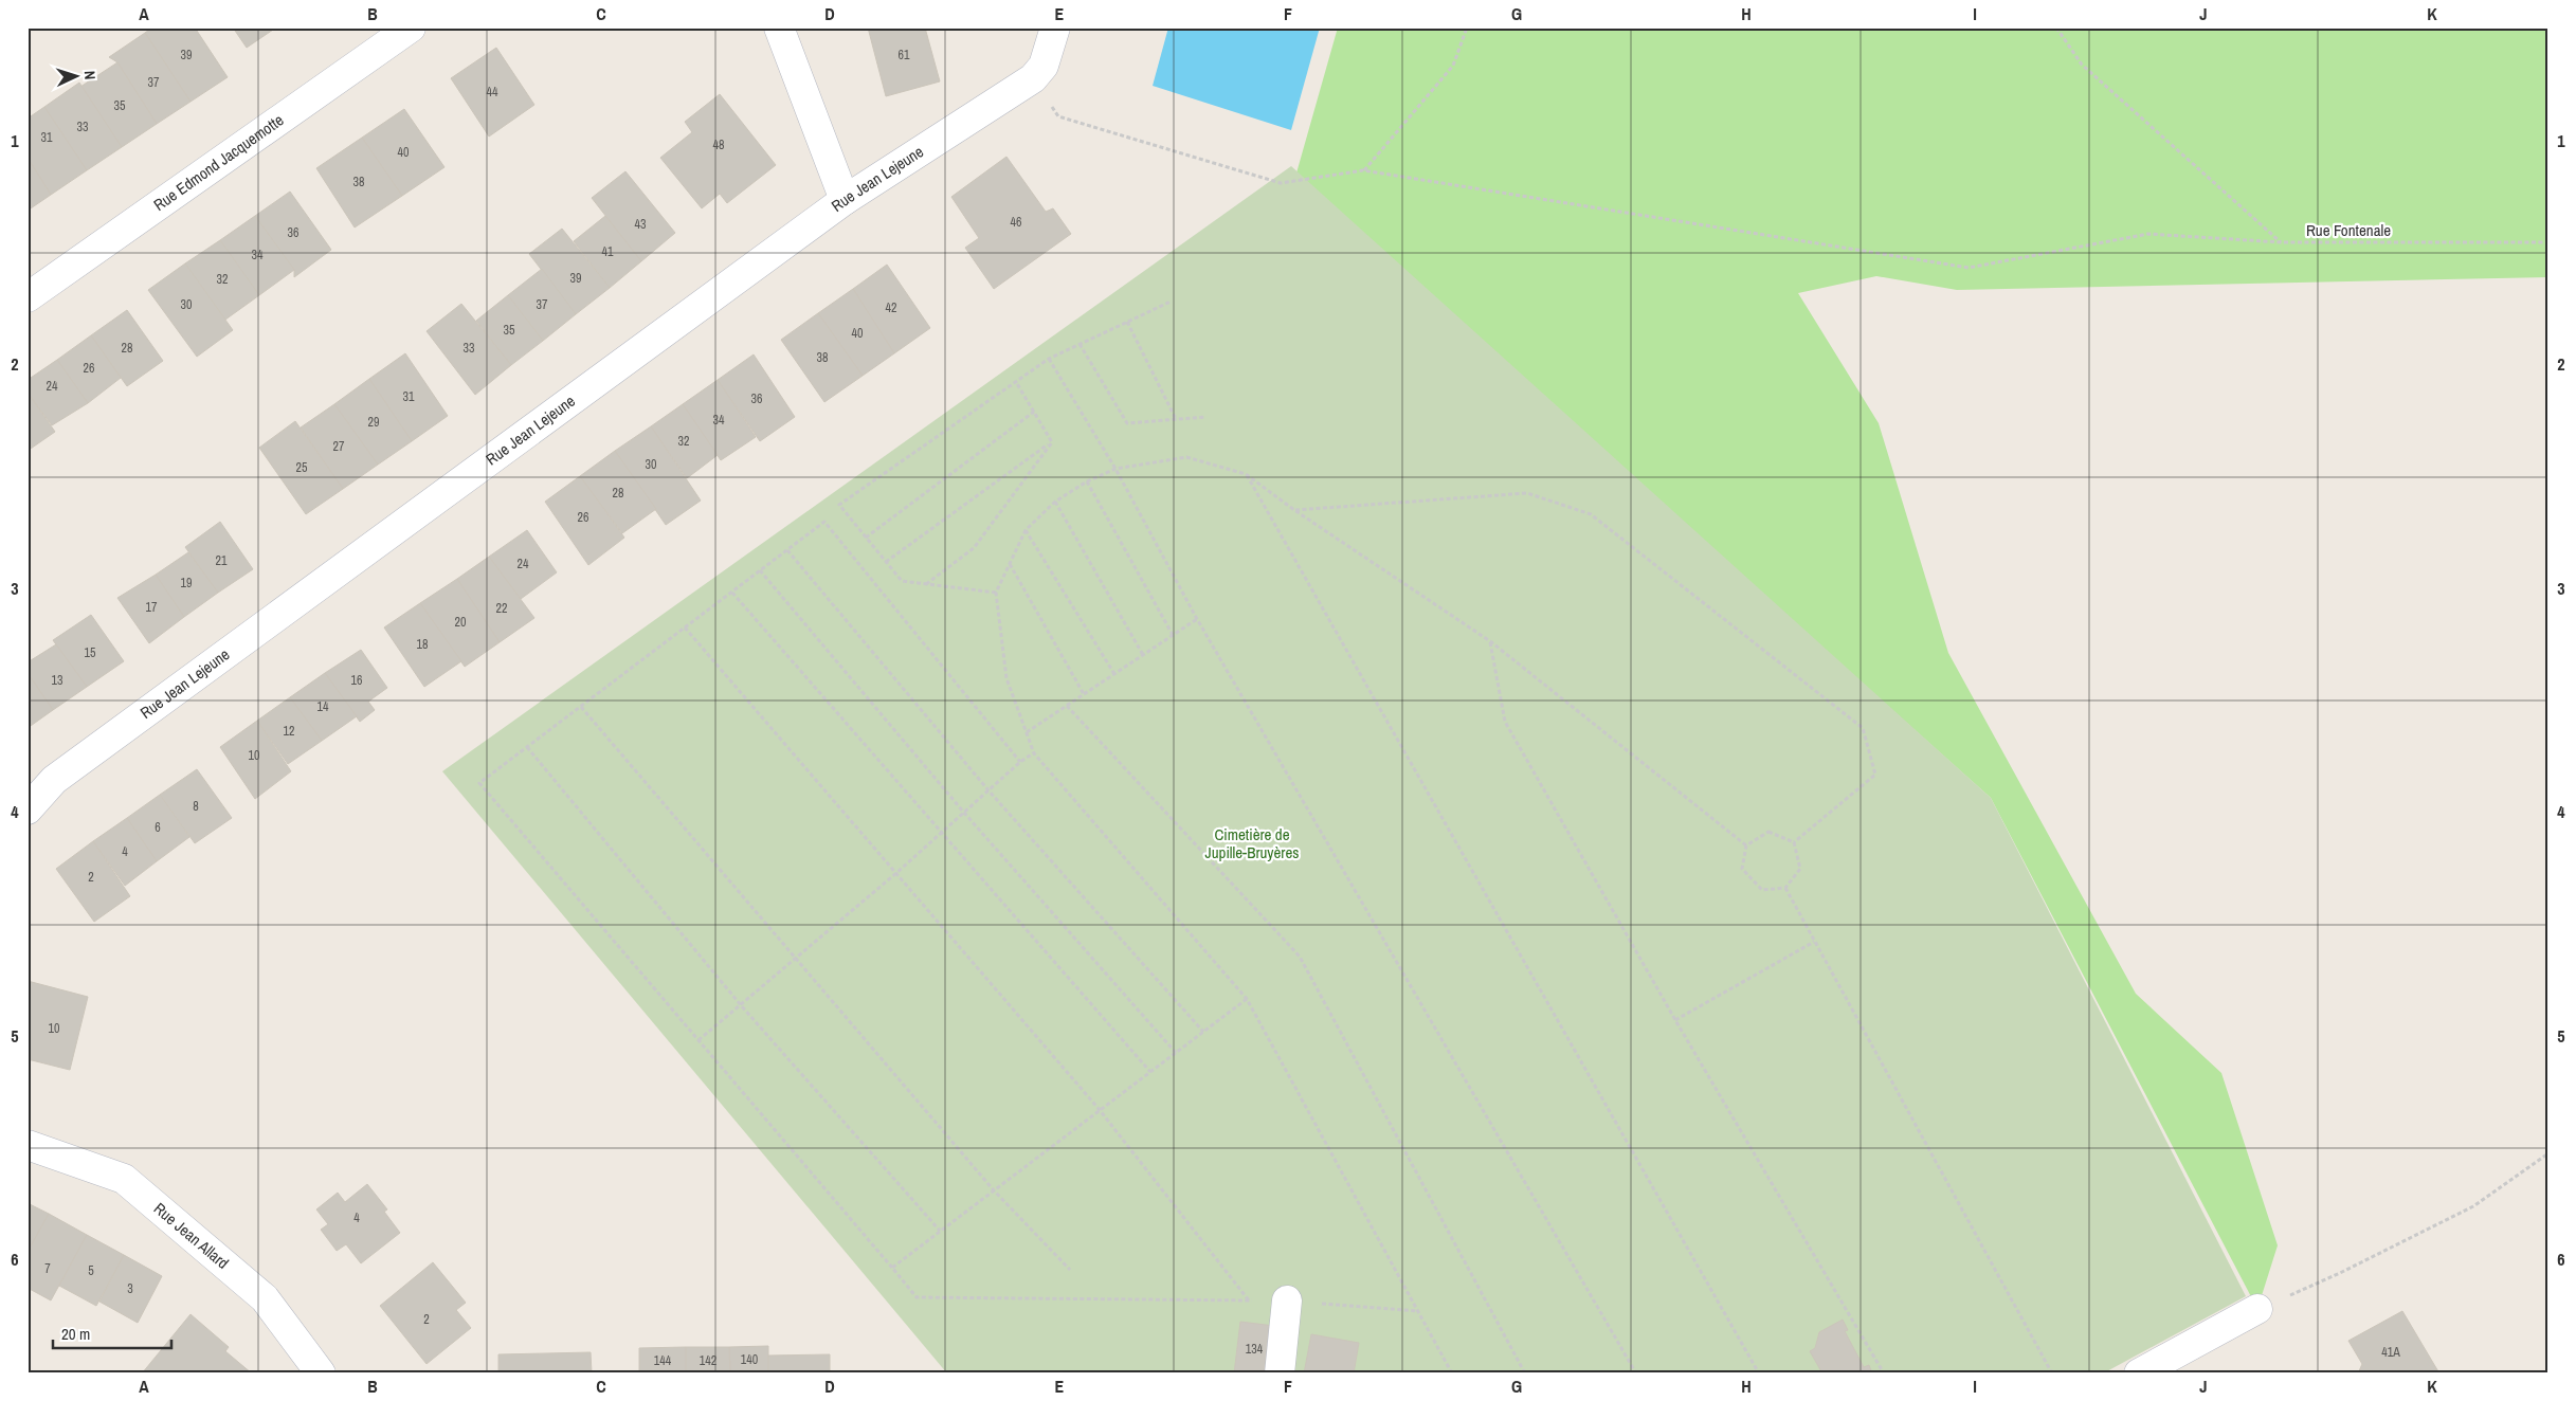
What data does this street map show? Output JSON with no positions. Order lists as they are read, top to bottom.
{
  "streets": {
    "street": ["Rue Edmond Jacquemotte", "Rue Jean Lejeune", "Rue Jean Allard"],
    "path": ["Rue Fontenale"]
  },
  "crossings": [
    ["Rue Jean Lejeune", "Rue Fontenale"]
  ],
  "parks": ["Cimetière de Jupille-Bruyères"],
  "house_numbers": [
    "39",
    "61",
    "37",
    "44",
    "35",
    "33",
    "31",
    "48",
    "40",
    "38",
    "46",
    "43",
    "36",
    "41",
    "34",
    "39",
    "32",
    "30",
    "37",
    "42",
    "35",
    "40",
    "28",
    "33",
    "38",
    "26",
    "24",
    "31",
    "36",
    "34",
    "29",
    "32",
    "27",
    "30",
    "25",
    "28",
    "26",
    "21",
    "24",
    "19",
    "17",
    "22",
    "20",
    "18",
    "15",
    "13",
    "16",
    "14",
    "12",
    "10",
    "8",
    "6",
    "4",
    "2",
    "10",
    "4",
    "7",
    "5",
    "3",
    "2",
    "134",
    "41A",
    "140",
    "144",
    "142"
  ],
  "scale_bar": "20 m",
  "north": "right",
  "grid": {
    "columns": [
      "A",
      "B",
      "C",
      "D",
      "E",
      "F",
      "G",
      "H",
      "I",
      "J",
      "K"
    ],
    "rows": [
      "1",
      "2",
      "3",
      "4",
      "5",
      "6"
    ]
  }
}
